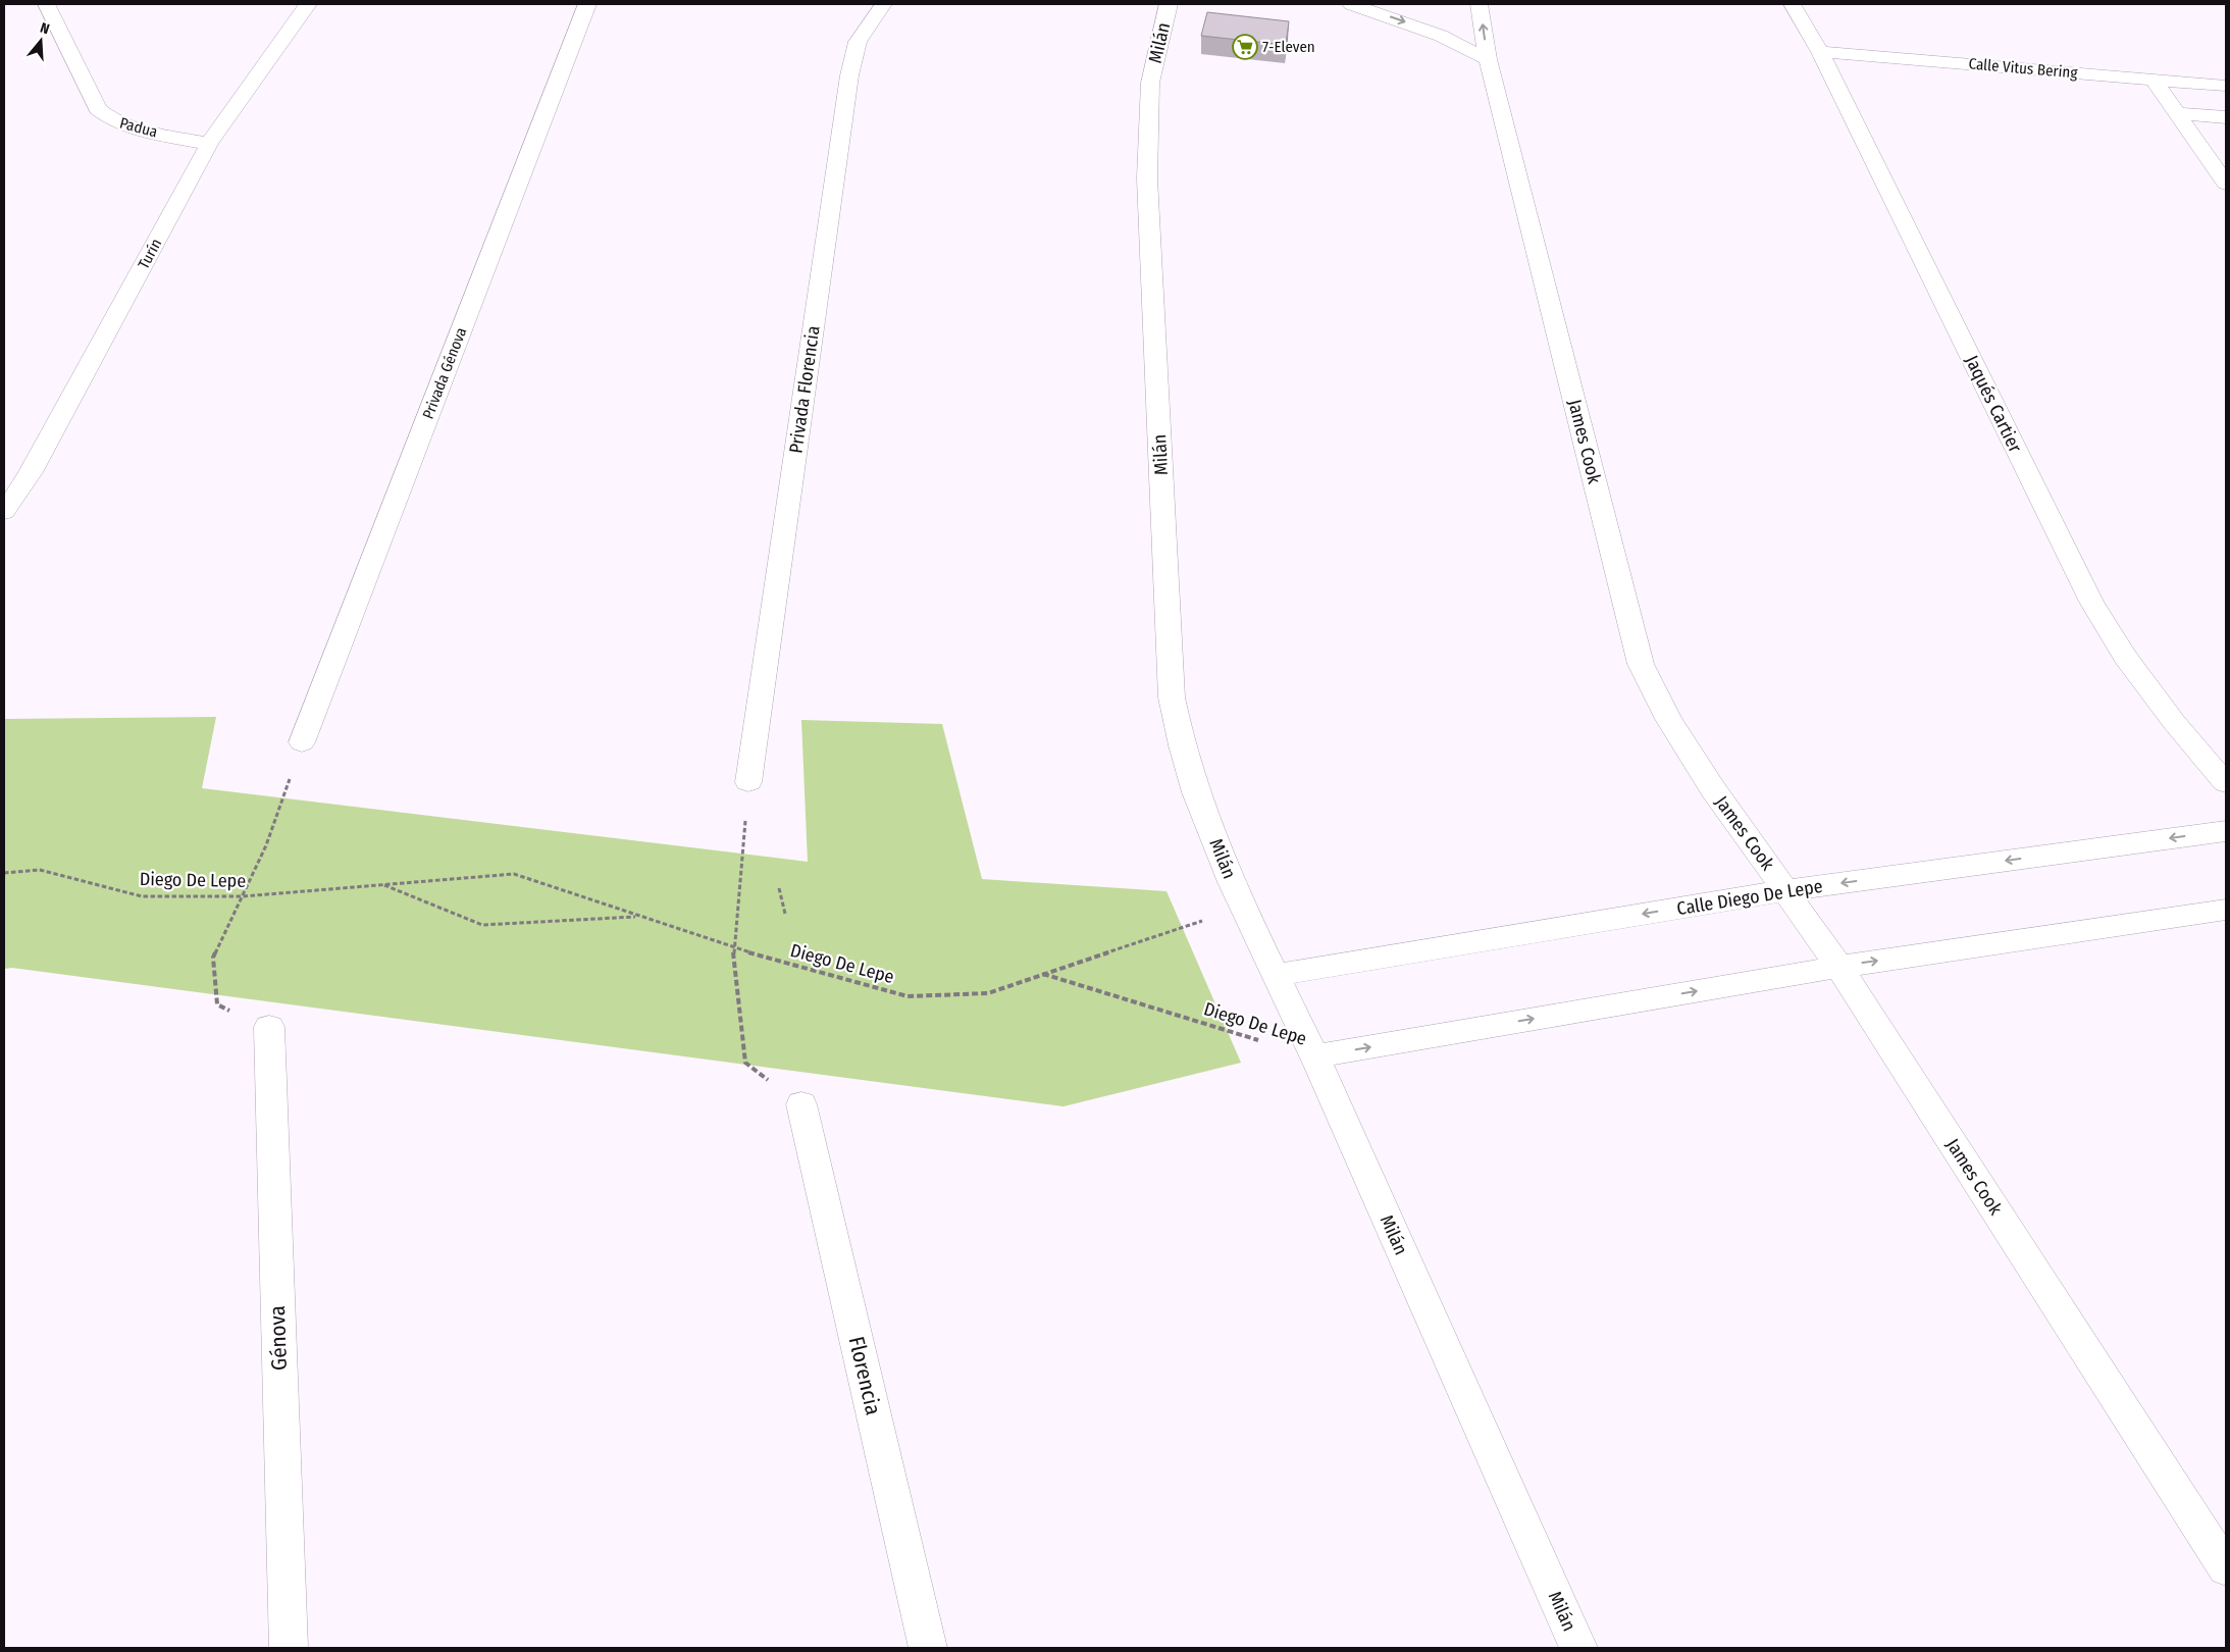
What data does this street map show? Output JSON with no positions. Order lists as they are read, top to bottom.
{
  "streets": {
    "street": [
      "Milán",
      "Calle Vitus Bering",
      "Padua",
      "Turín",
      "Privada Génova",
      "Privada Florencia",
      "Jaqués Cartier",
      "James Cook",
      "Calle Diego De Lepe",
      "Génova",
      "Florencia"
    ],
    "path": ["Diego De Lepe"]
  },
  "crossings": [
    ["Milán", "Diego De Lepe"],
    ["Milán", "Calle Diego De Lepe"],
    ["Calle Vitus Bering", "Jaqués Cartier"],
    ["Padua", "Turín"],
    ["James Cook", "Calle Diego De Lepe"]
  ],
  "places": {
    "supermarket": ["7-Eleven"]
  },
  "north": "top"
}
